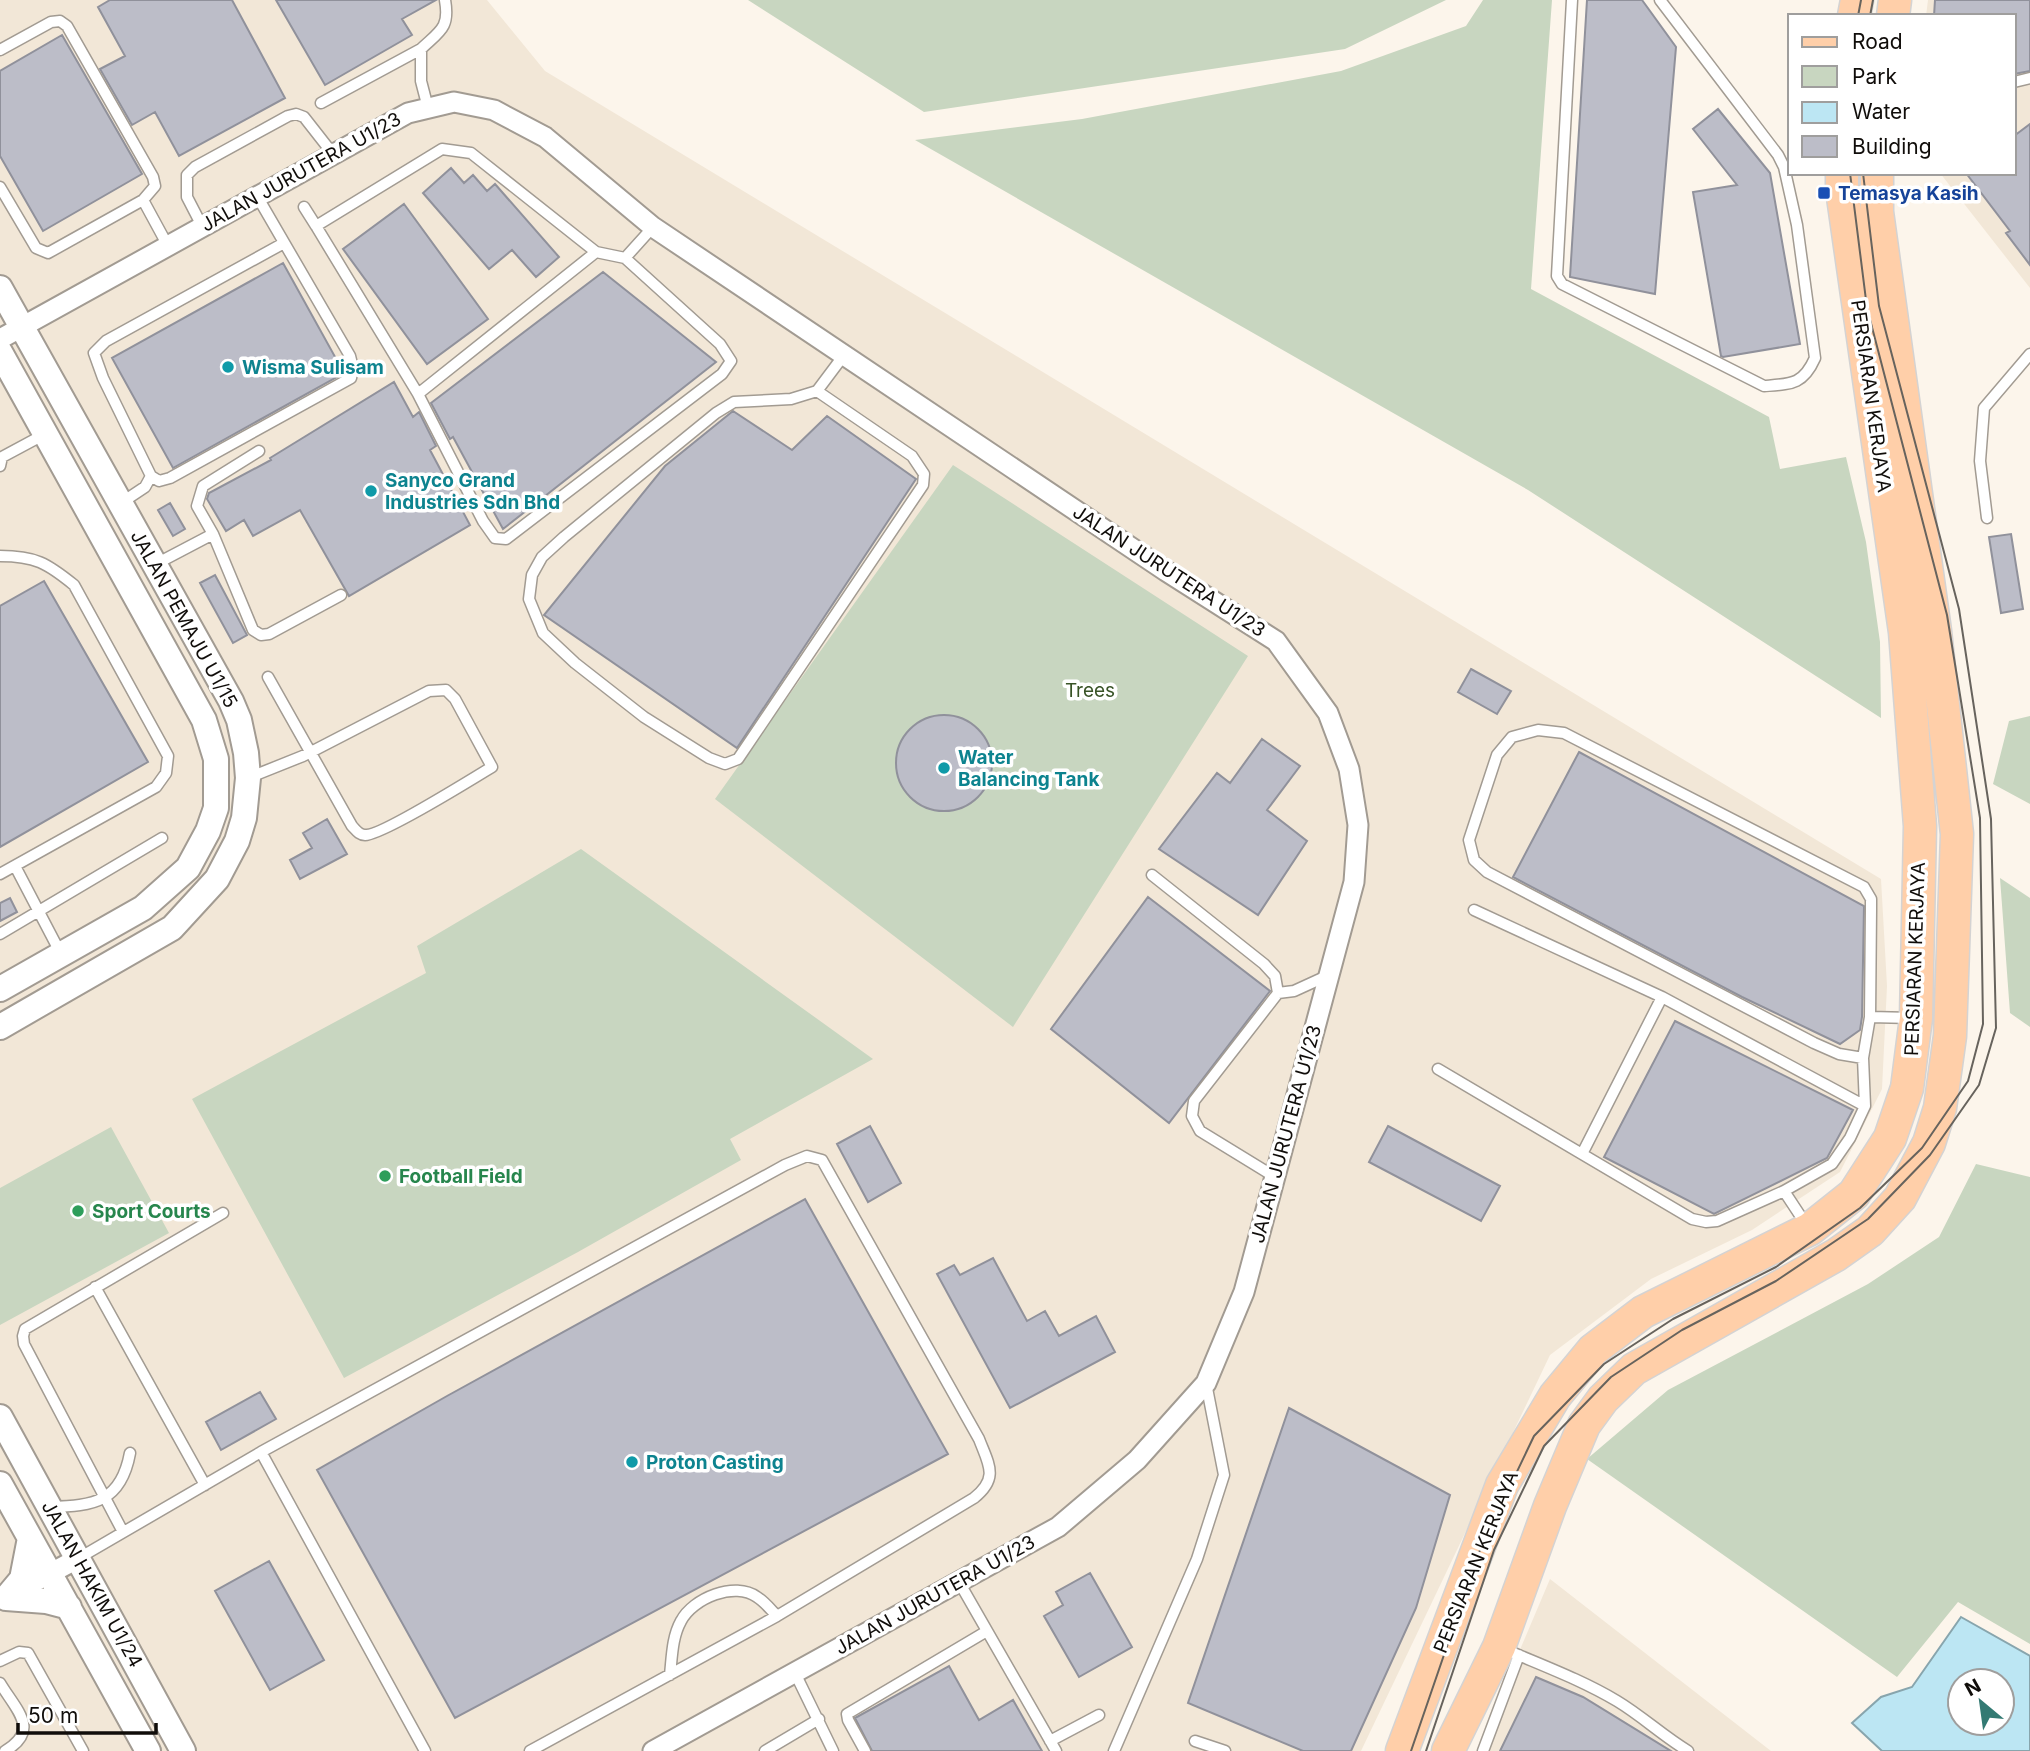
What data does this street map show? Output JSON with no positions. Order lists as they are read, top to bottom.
{
  "streets": {
    "main road": ["PERSIARAN KERJAYA"],
    "street": ["JALAN JURUTERA U1/23", "JALAN PEMAJU U1/15", "JALAN HAKIM U1/24"]
  },
  "crossings": [
    ["JALAN JURUTERA U1/23", "JALAN PEMAJU U1/15"]
  ],
  "parks": ["Trees"],
  "places": {
    "transit": ["Temasya Kasih"],
    "other": [
      "Wisma Sulisam",
      "Sanyco Grand Industries Sdn Bhd",
      "Water Balancing Tank",
      "Football Field",
      "Sport Courts",
      "Proton Casting"
    ]
  },
  "legend": [
    "Road",
    "Park",
    "Water",
    "Building"
  ],
  "scale_bar": "50 m",
  "north": "top left"
}
